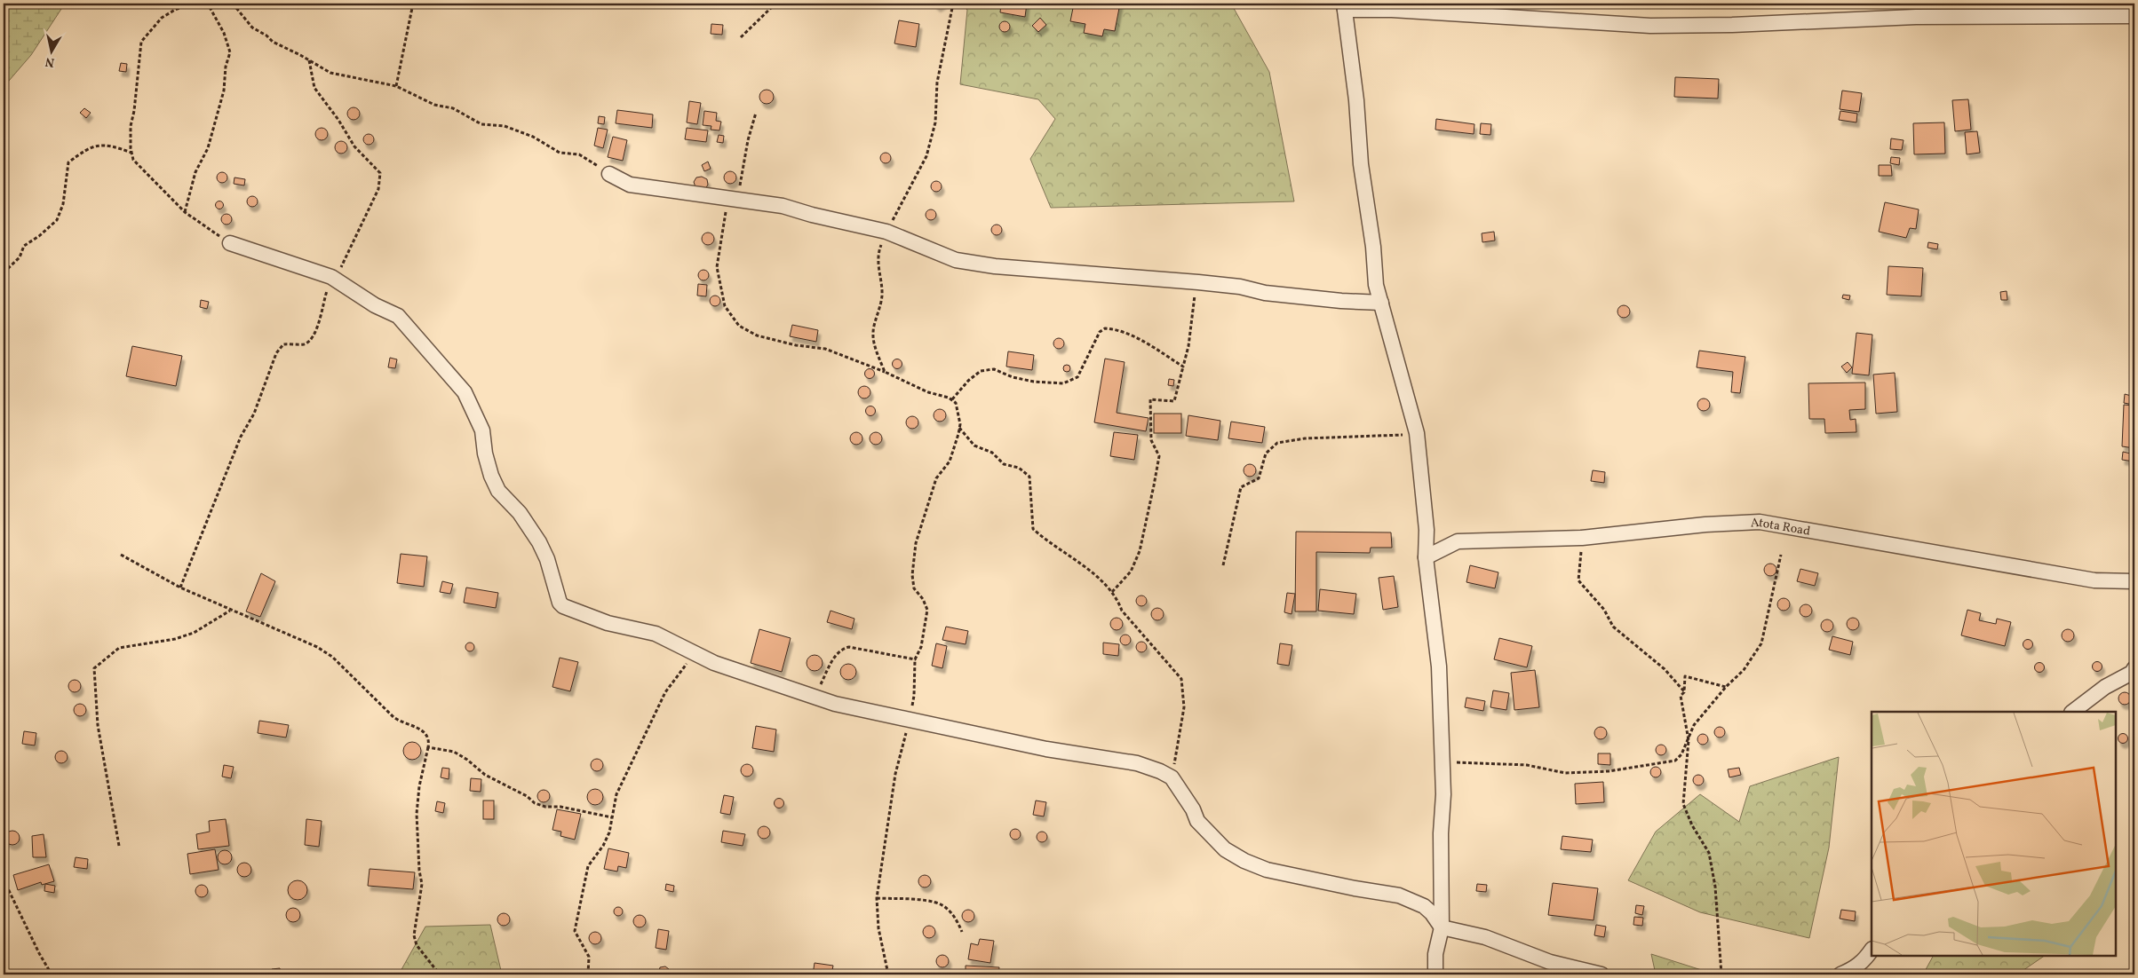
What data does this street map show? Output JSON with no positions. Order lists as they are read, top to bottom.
{
  "streets": {
    "street": ["Atota Road"]
  },
  "north": "bottom"
}
